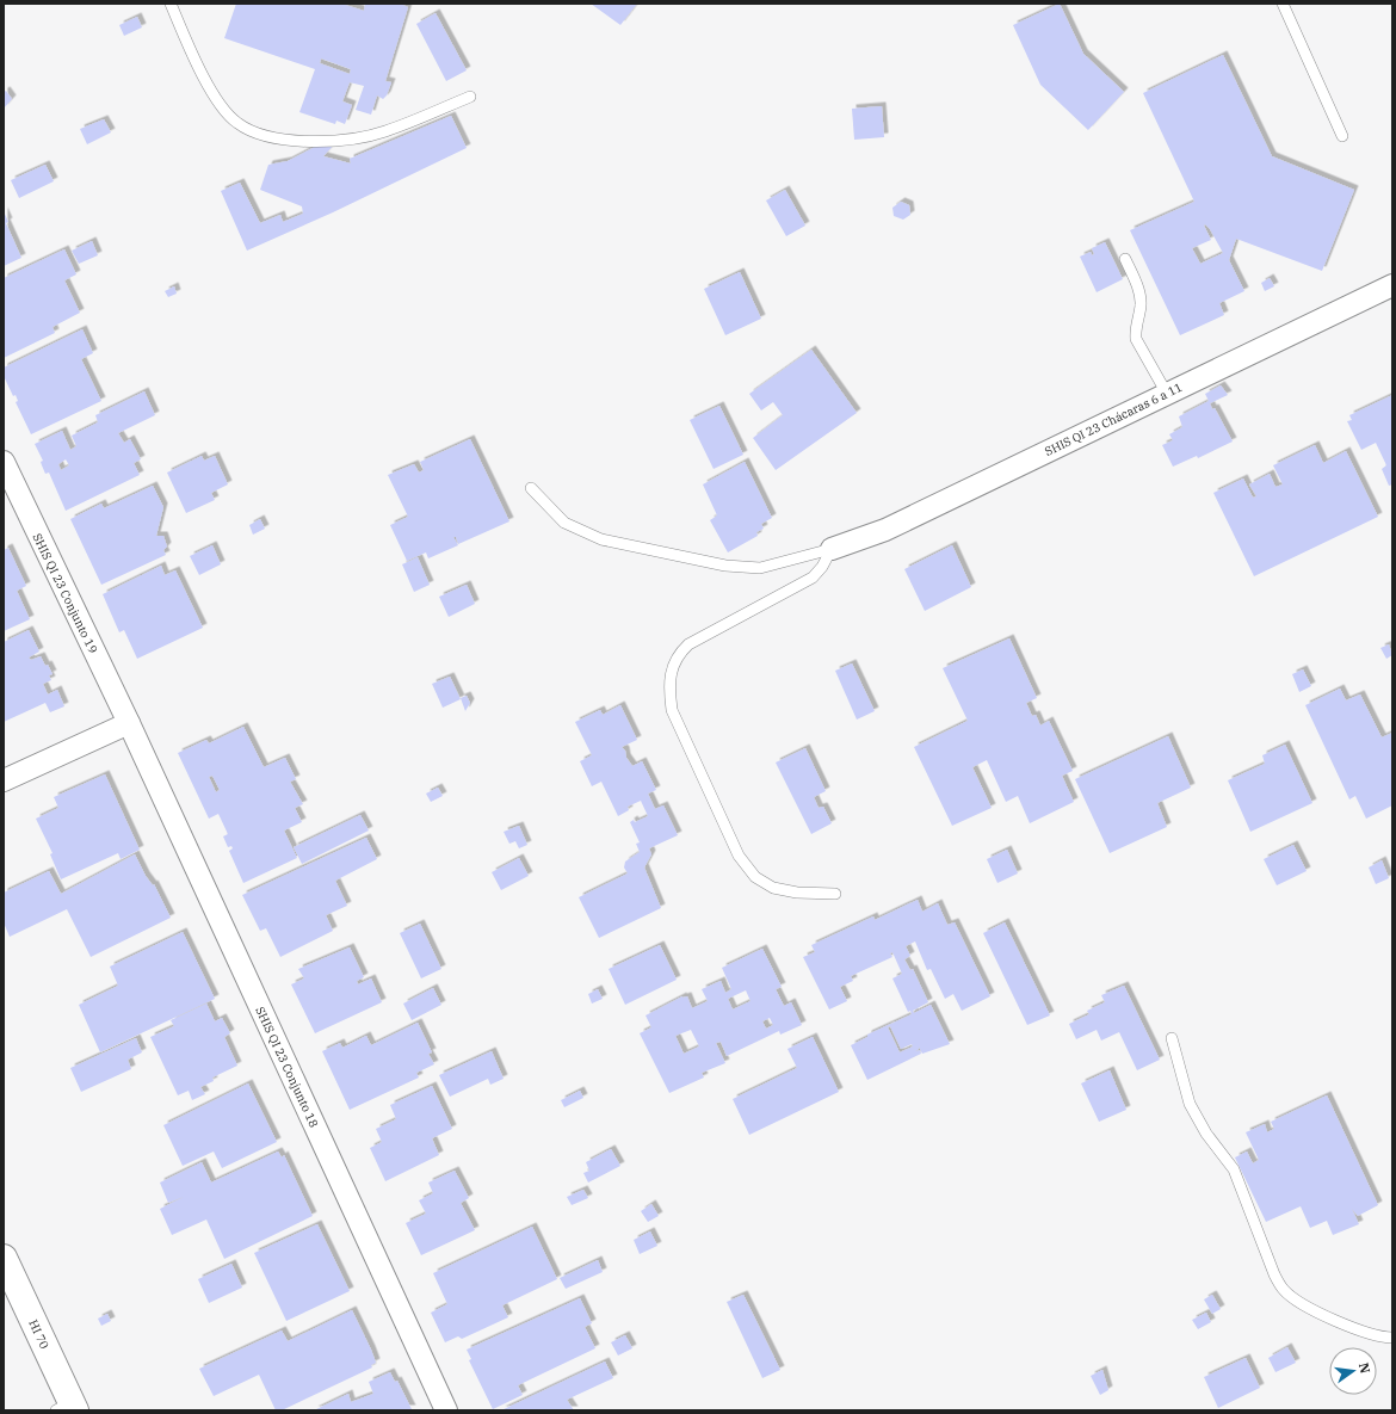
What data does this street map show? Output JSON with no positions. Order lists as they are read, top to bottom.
{
  "streets": {
    "street": [
      "SHIS QI 23 Chácaras 6 a 11",
      "SHIS QI 23 Conjunto 19",
      "SHIS QI 23 Conjunto 18",
      "HI 70"
    ]
  },
  "crossings": [
    ["SHIS QI 23 Conjunto 19", "SHIS QI 23 Conjunto 18"]
  ],
  "north": "right"
}
